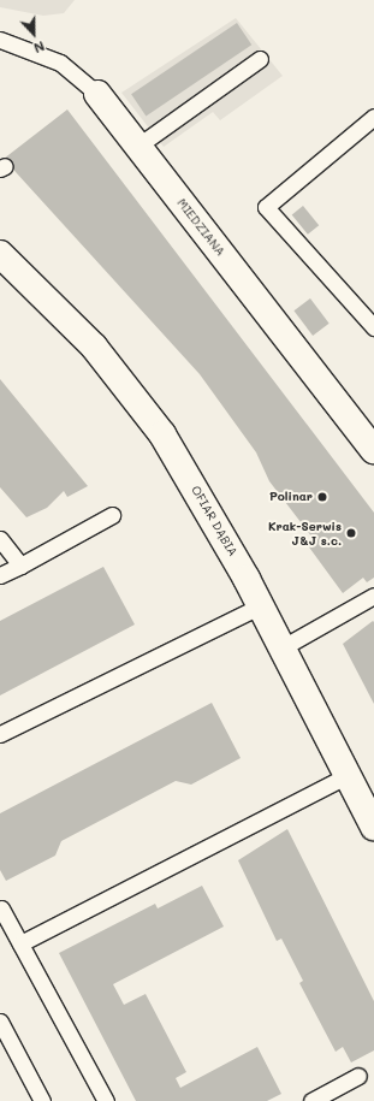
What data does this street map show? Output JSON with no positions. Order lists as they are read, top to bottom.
{
  "streets": {
    "street": ["MIEDZIANA", "OFIAR DĄBIA"]
  },
  "places": ["Polinar", "Krak-Serwis J&J s.c."],
  "north": "bottom"
}
